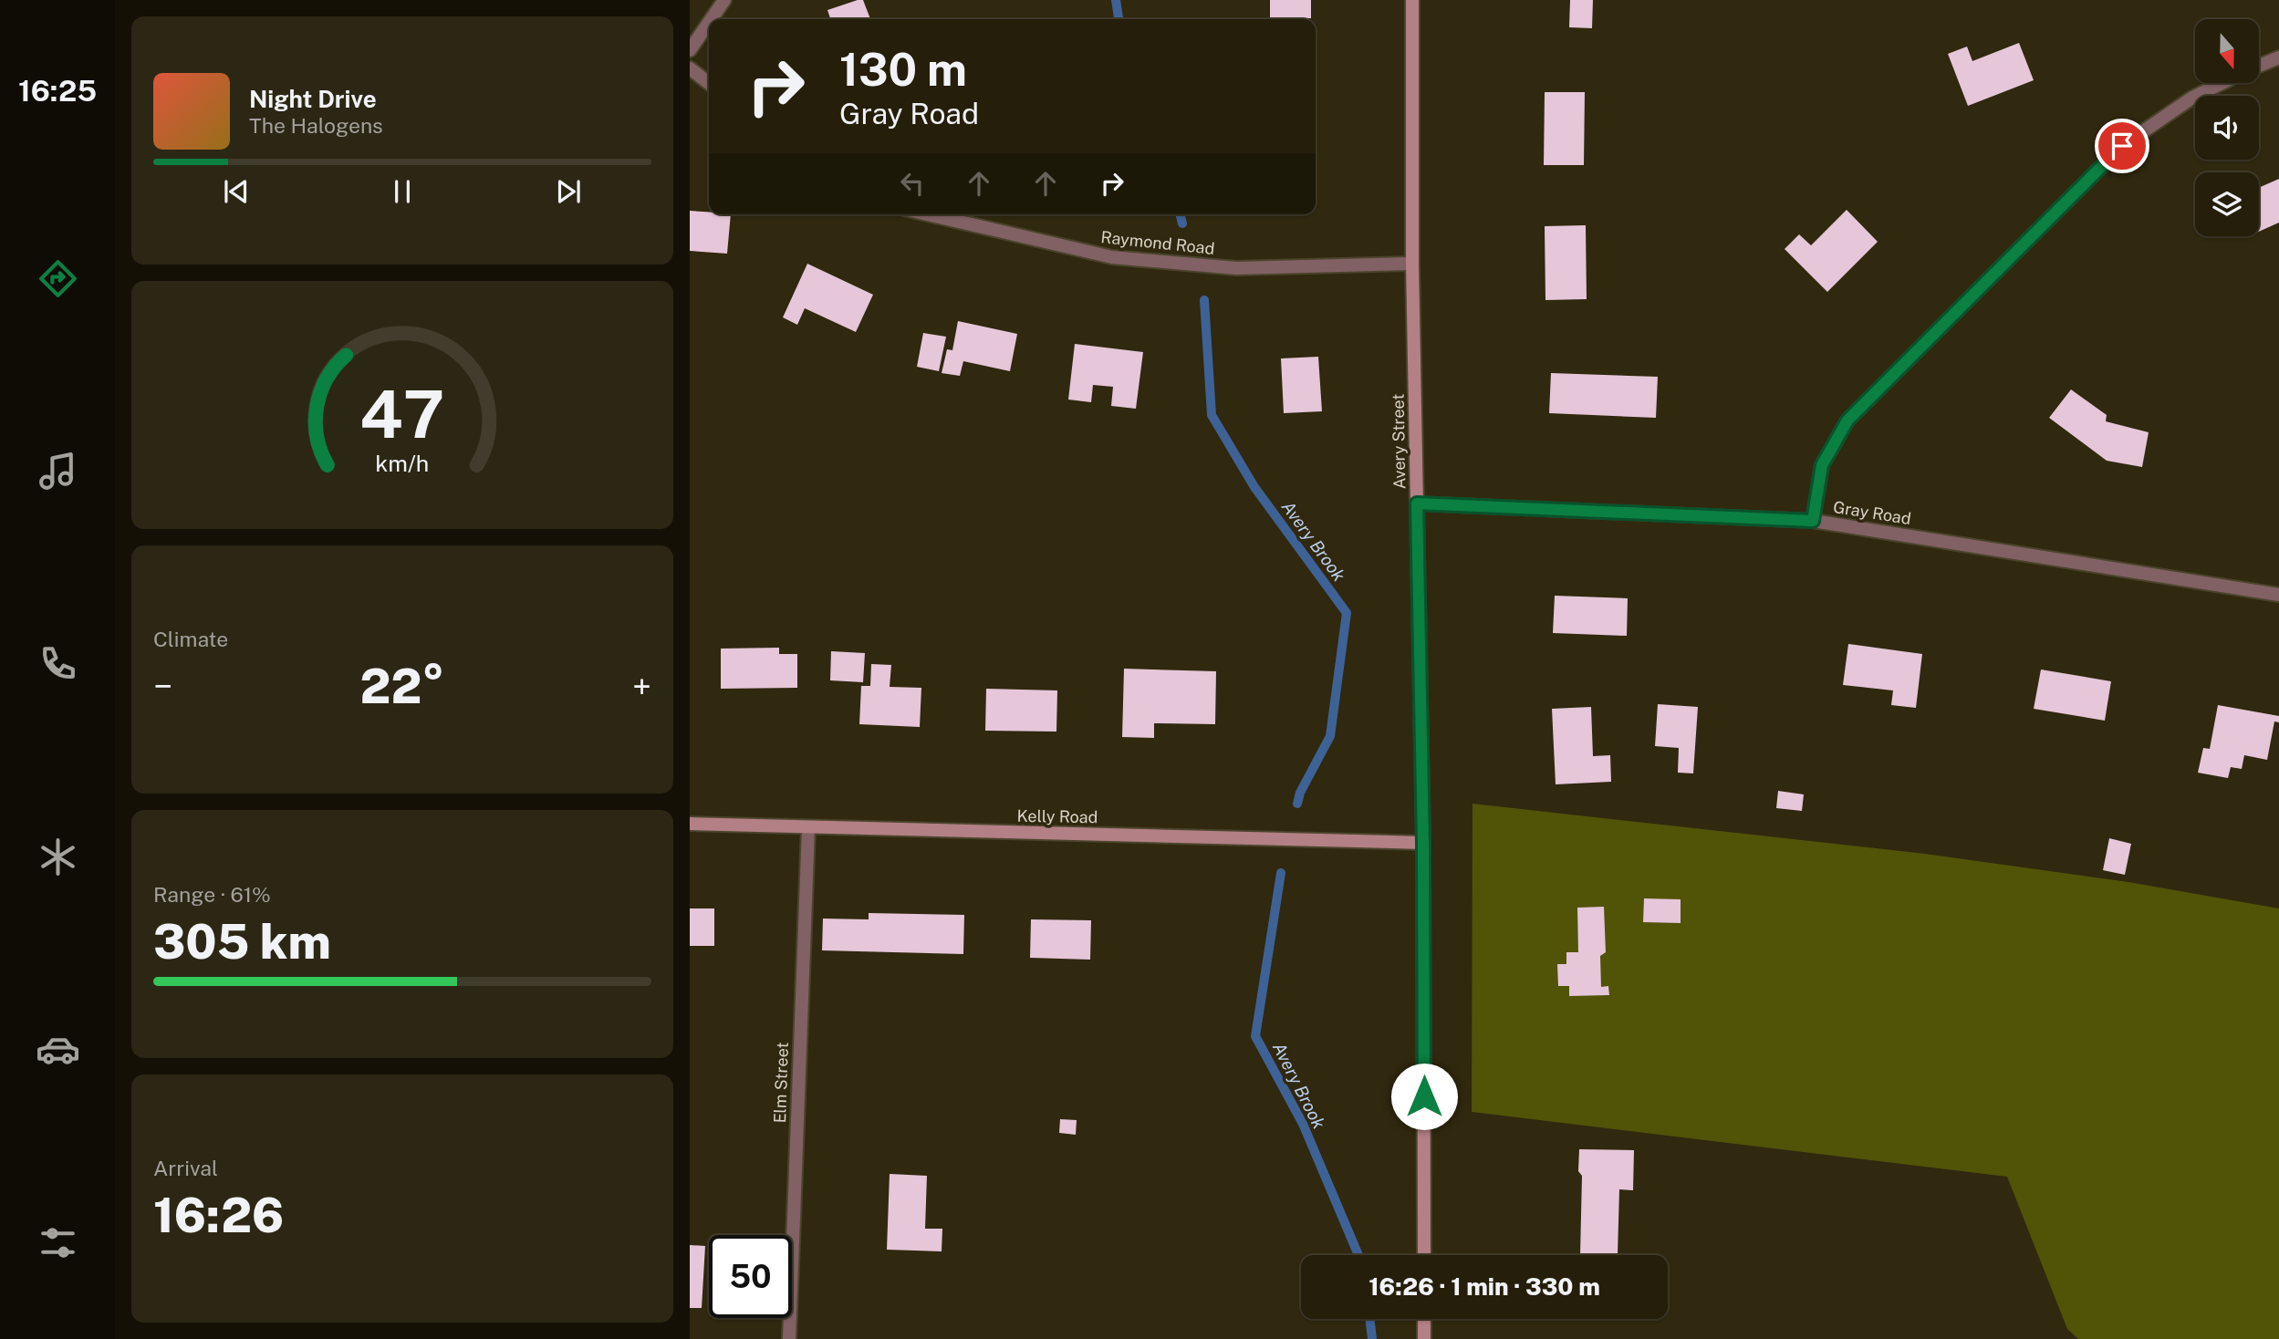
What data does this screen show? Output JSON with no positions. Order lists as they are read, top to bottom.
{
  "streets": {
    "main road": ["Avery Street", "Kelly Road"],
    "street": ["Raymond Road", "Gray Road", "Elm Street"]
  },
  "crossings": [
    ["Raymond Road", "Avery Street"],
    ["Avery Street", "Gray Road"],
    ["Avery Street", "Kelly Road"],
    ["Kelly Road", "Elm Street"]
  ],
  "water": ["Avery Brook"],
  "north": "bottom",
  "page": {
    "tabs": "16:25",
    "turn": ["130 m", "Gray Road"],
    "song": ["Night Drive", "The Halogens"],
    "tile": [
      "Climate",
      ["Range · 61%", "305 km"],
      ["Arrival", "16:26"]
    ],
    "heat": ["−", "22°", "+"],
    "limit": "50",
    "trip": "16:26 · 1 min · 330 m",
    "gauge": ["47", "km/h"]
  }
}
